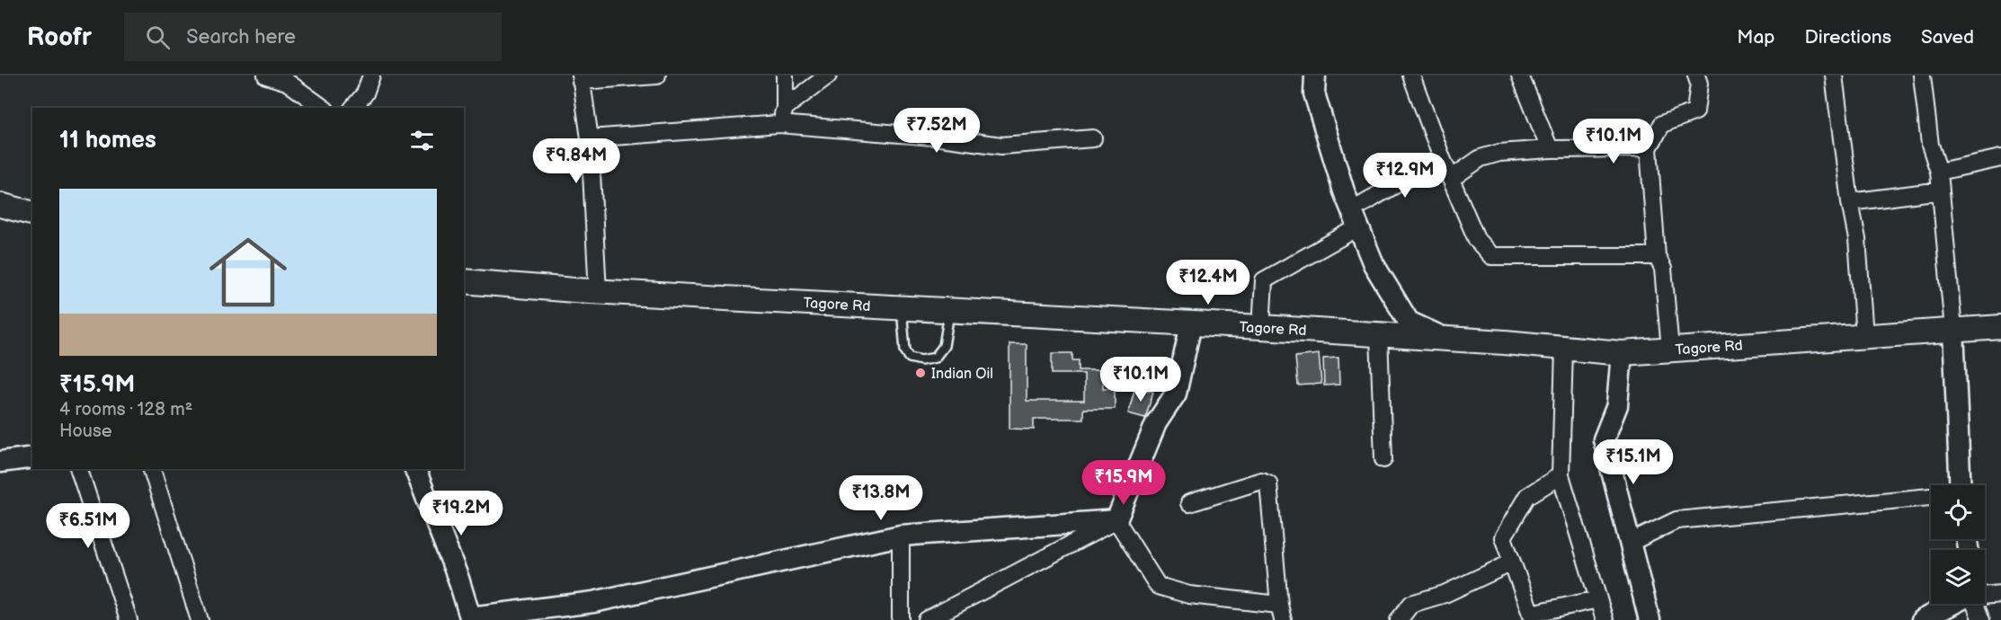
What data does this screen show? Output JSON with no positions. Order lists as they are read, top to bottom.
{
  "streets": {
    "main road": ["Tagore Rd"]
  },
  "places": ["Indian Oil"],
  "page": {
    "header": "Roofr",
    "search": "Search here",
    "nav": ["Map", "Directions", "Saved"],
    "price": [
      "₹7.52M",
      "₹10.1M",
      "₹9.84M",
      "₹12.9M",
      "₹12.4M",
      "₹10.1M",
      "₹15.1M",
      "₹15.9M",
      "₹13.8M",
      "₹19.2M",
      "₹6.51M"
    ],
    "heading": "11 homes",
    "list": [
      {
        "name": "₹15.9M",
        "note": "4 rooms · 128 m² · House"
      }
    ]
  }
}
